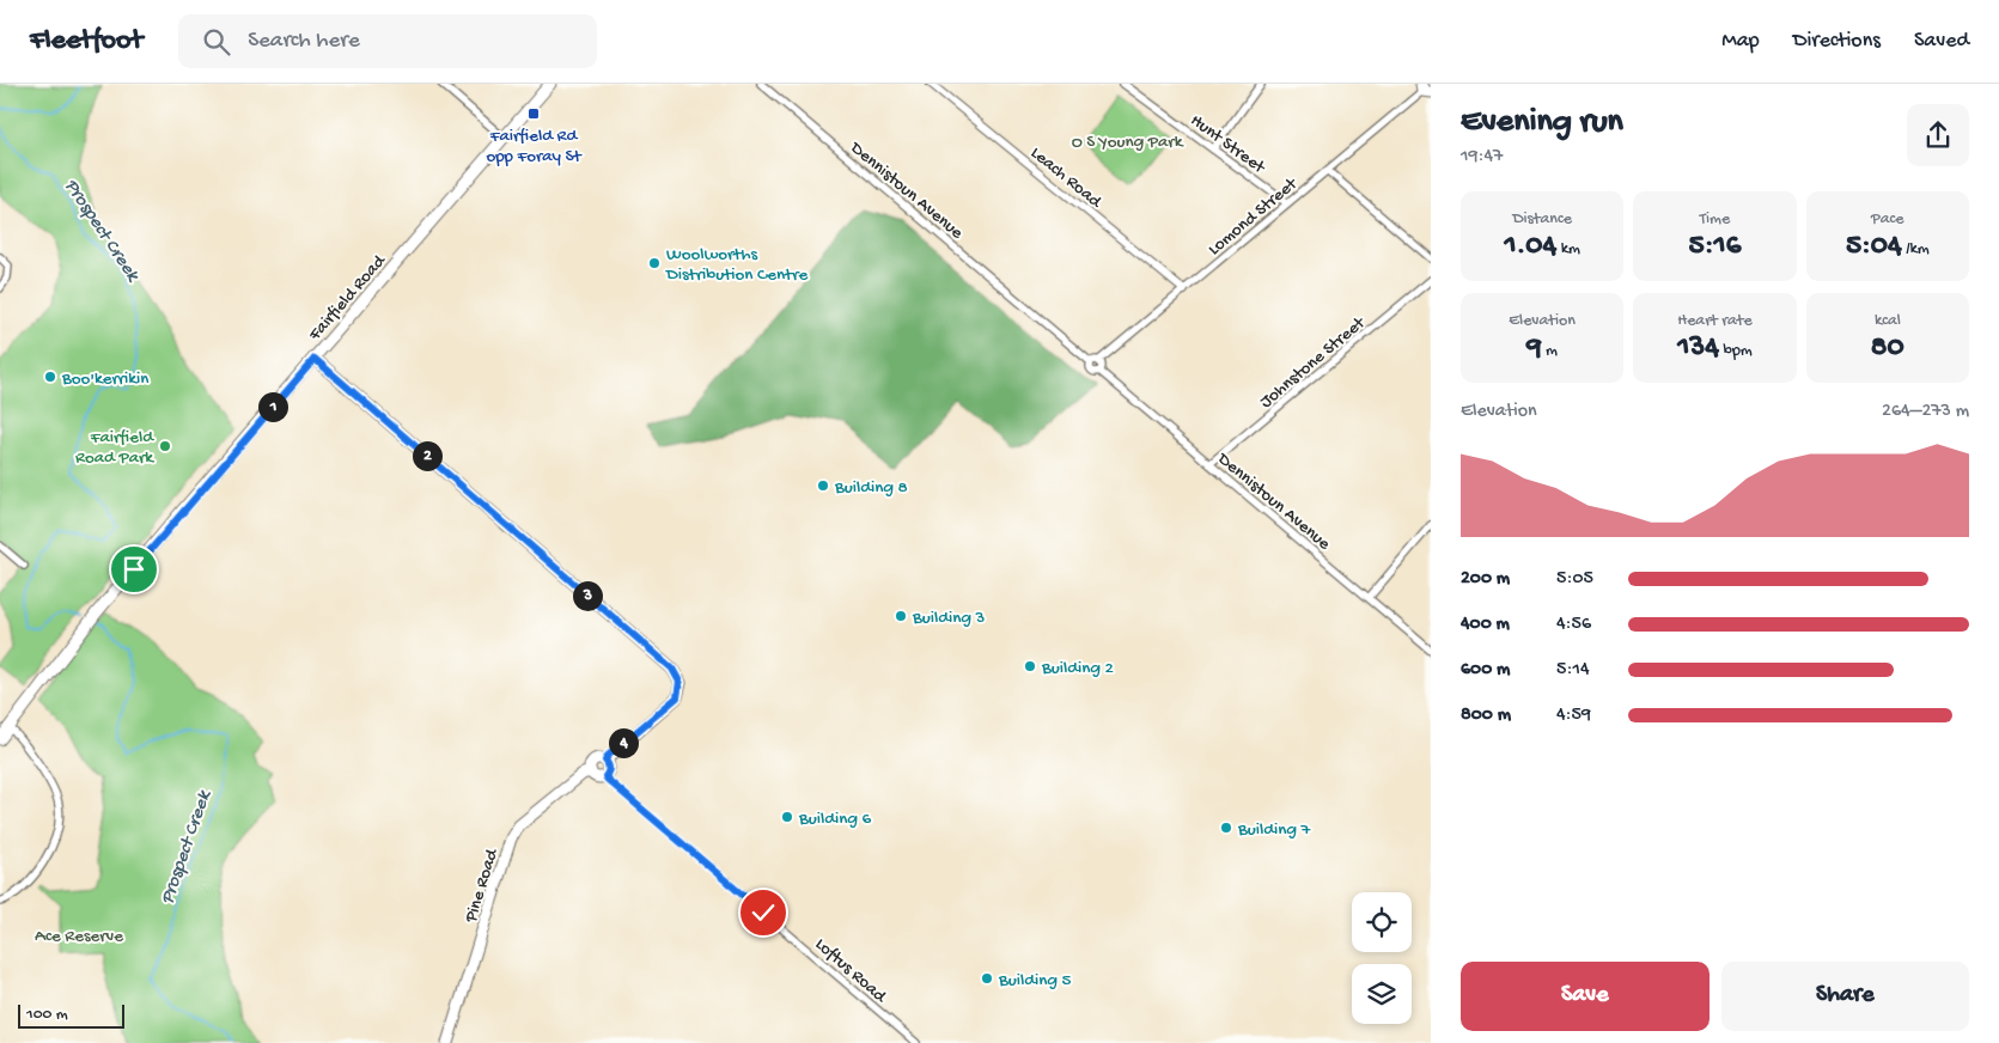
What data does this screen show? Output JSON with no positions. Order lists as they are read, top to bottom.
{
  "streets": {
    "street": [
      "Hunt Street",
      "Leach Road",
      "Dennistoun Avenue",
      "Lomond Street",
      "Fairfield Road",
      "Johnstone Street",
      "Pine Road",
      "Loftus Road"
    ]
  },
  "crossings": [
    ["Hunt Street", "Lomond Street"],
    ["Leach Road", "Lomond Street"],
    ["Dennistoun Avenue", "Lomond Street"],
    ["Dennistoun Avenue", "Johnstone Street"],
    ["Pine Road", "Loftus Road"]
  ],
  "water": ["Prospect Creek"],
  "parks": ["O S Young Park", "Ace Reserve"],
  "places": {
    "transit": ["Fairfield Rd opp Foray St"],
    "other": [
      "Woolworths Distribution Centre",
      "Boo'kerrikin",
      "Fairfield Road Park",
      "Building 8",
      "Building 3",
      "Building 2",
      "Building 6",
      "Building 7",
      "Building 5"
    ]
  },
  "scale_bar": "100 m",
  "page": {
    "header": "Fleetfoot",
    "search": "Search here",
    "nav": ["Map", "Directions", "Saved"],
    "heading": ["Evening run", "19:47"],
    "stats": [
      ["Distance", "1.04 km"],
      ["Time", "5:16"],
      ["Pace", "5:04 /km"],
      ["Elevation", "9 m"],
      ["Heart rate", "134 bpm"],
      ["kcal", "80"]
    ],
    "chart": ["Elevation", "264–273 m"],
    "pins": [
      "1",
      "2",
      "3",
      "4"
    ],
    "list": [
      {
        "name": "200 m",
        "note": "5:05"
      },
      {
        "name": "400 m",
        "note": "4:56"
      },
      {
        "name": "600 m",
        "note": "5:14"
      },
      {
        "name": "800 m",
        "note": "4:59"
      }
    ],
    "buttons": ["Save", "Share"],
    "scale": "100 m"
  }
}
